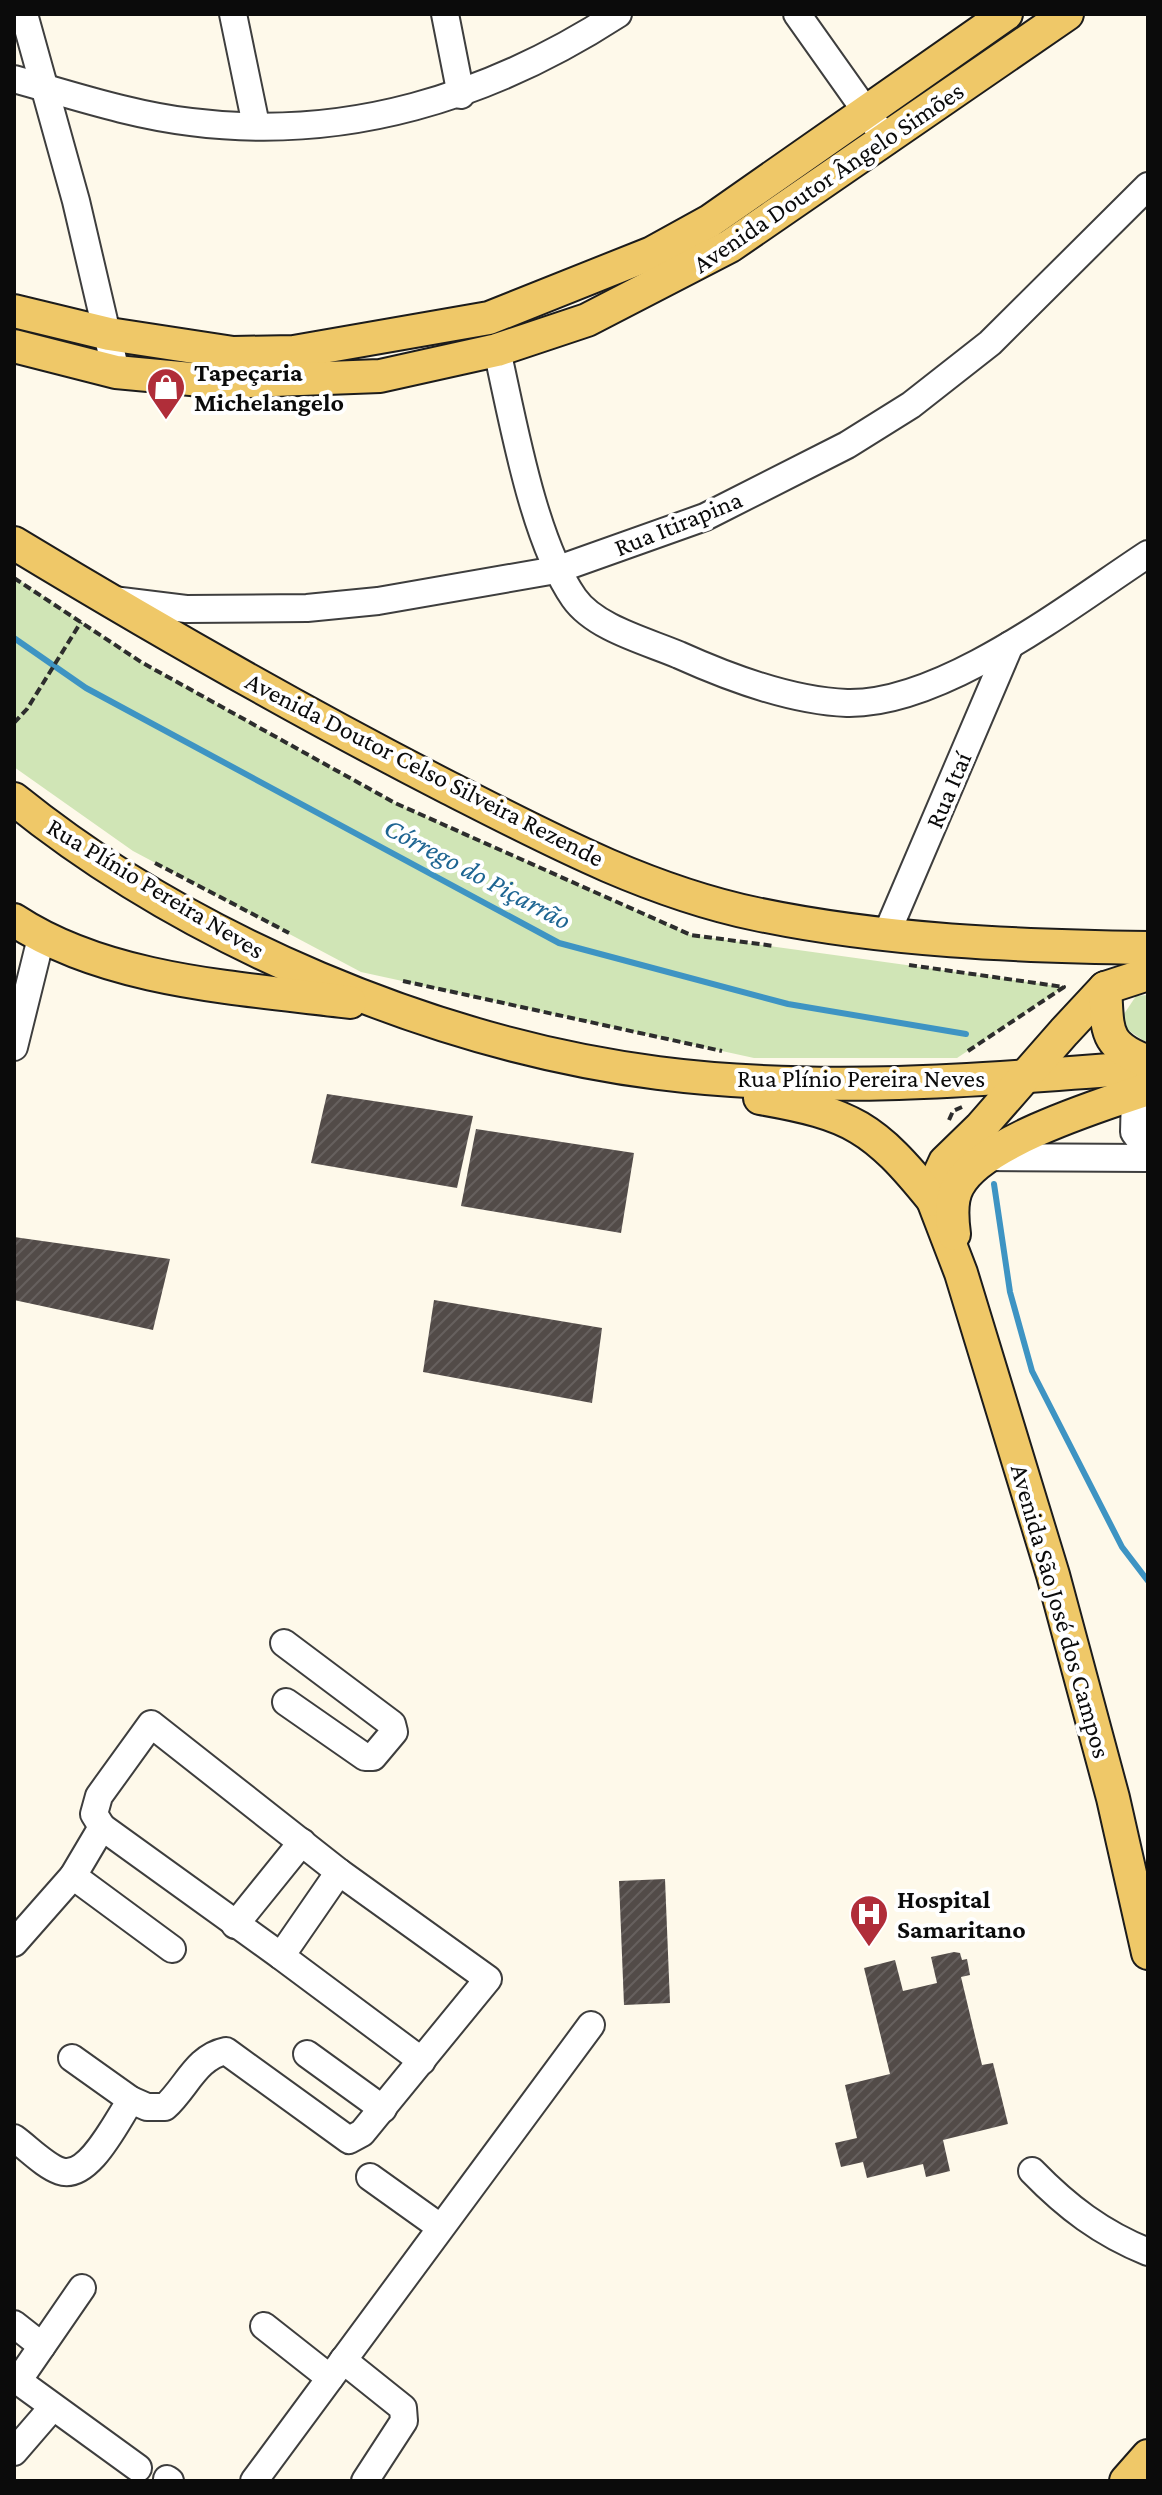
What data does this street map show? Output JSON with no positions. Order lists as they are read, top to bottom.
{
  "streets": {
    "main road": [
      "Avenida Doutor Ângelo Simões",
      "Avenida Doutor Celso Silveira Rezende",
      "Rua Plínio Pereira Neves",
      "Avenida São José dos Campos"
    ],
    "street": ["Rua Itirapina", "Rua Itaí"]
  },
  "crossings": [
    ["Rua Itirapina", "Avenida Doutor Celso Silveira Rezende"],
    ["Avenida Doutor Celso Silveira Rezende", "Rua Itaí"],
    ["Rua Plínio Pereira Neves", "Avenida São José dos Campos"]
  ],
  "water": ["Córrego do Piçarrão"],
  "places": {
    "shop": ["Tapeçaria Michelangelo"],
    "hospital": ["Hospital Samaritano"]
  }
}
